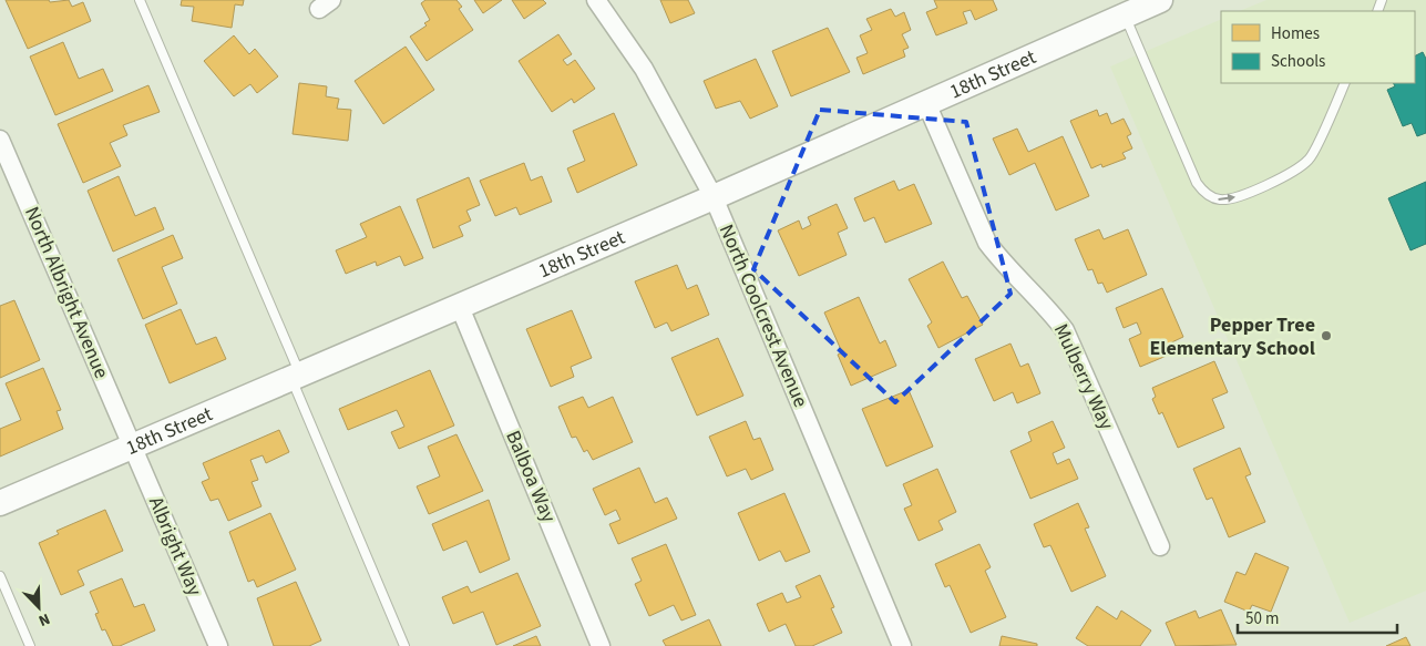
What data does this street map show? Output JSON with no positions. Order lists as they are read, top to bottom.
{
  "streets": {
    "main road": ["18th Street"],
    "street": [
      "North Albright Avenue",
      "North Coolcrest Avenue",
      "Mulberry Way",
      "Balboa Way",
      "Albright Way"
    ]
  },
  "crossings": [
    ["18th Street", "North Albright Avenue"],
    ["18th Street", "North Coolcrest Avenue"],
    ["18th Street", "Mulberry Way"],
    ["18th Street", "Balboa Way"],
    ["18th Street", "Albright Way"],
    ["North Albright Avenue", "Albright Way"]
  ],
  "places": ["Pepper Tree Elementary School"],
  "legend": ["Homes", "Schools"],
  "scale_bar": "50 m",
  "north": "bottom right"
}
